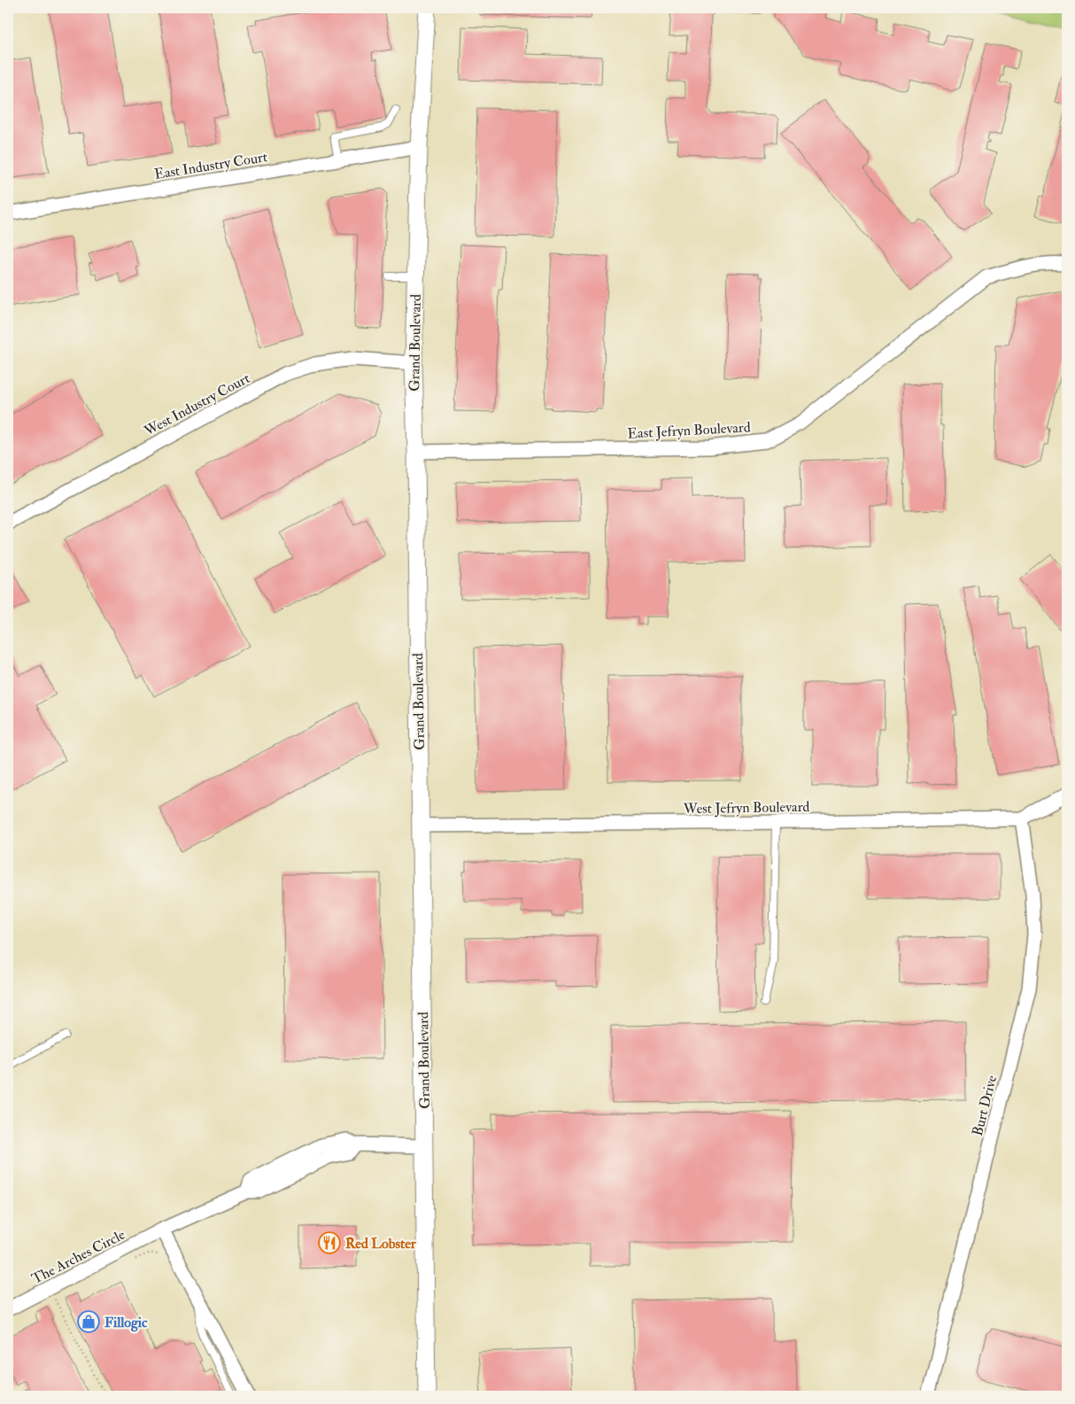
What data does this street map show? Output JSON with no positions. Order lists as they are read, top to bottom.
{
  "streets": {
    "street": [
      "East Industry Court",
      "Grand Boulevard",
      "West Industry Court",
      "East Jefryn Boulevard",
      "West Jefryn Boulevard",
      "Burt Drive",
      "The Arches Circle"
    ]
  },
  "crossings": [
    ["East Industry Court", "Grand Boulevard"],
    ["Grand Boulevard", "West Industry Court"],
    ["Grand Boulevard", "East Jefryn Boulevard"],
    ["Grand Boulevard", "West Jefryn Boulevard"],
    ["Grand Boulevard", "The Arches Circle"],
    ["West Jefryn Boulevard", "Burt Drive"]
  ],
  "places": {
    "restaurant": ["Red Lobster"],
    "shop": ["Fillogic"]
  }
}
